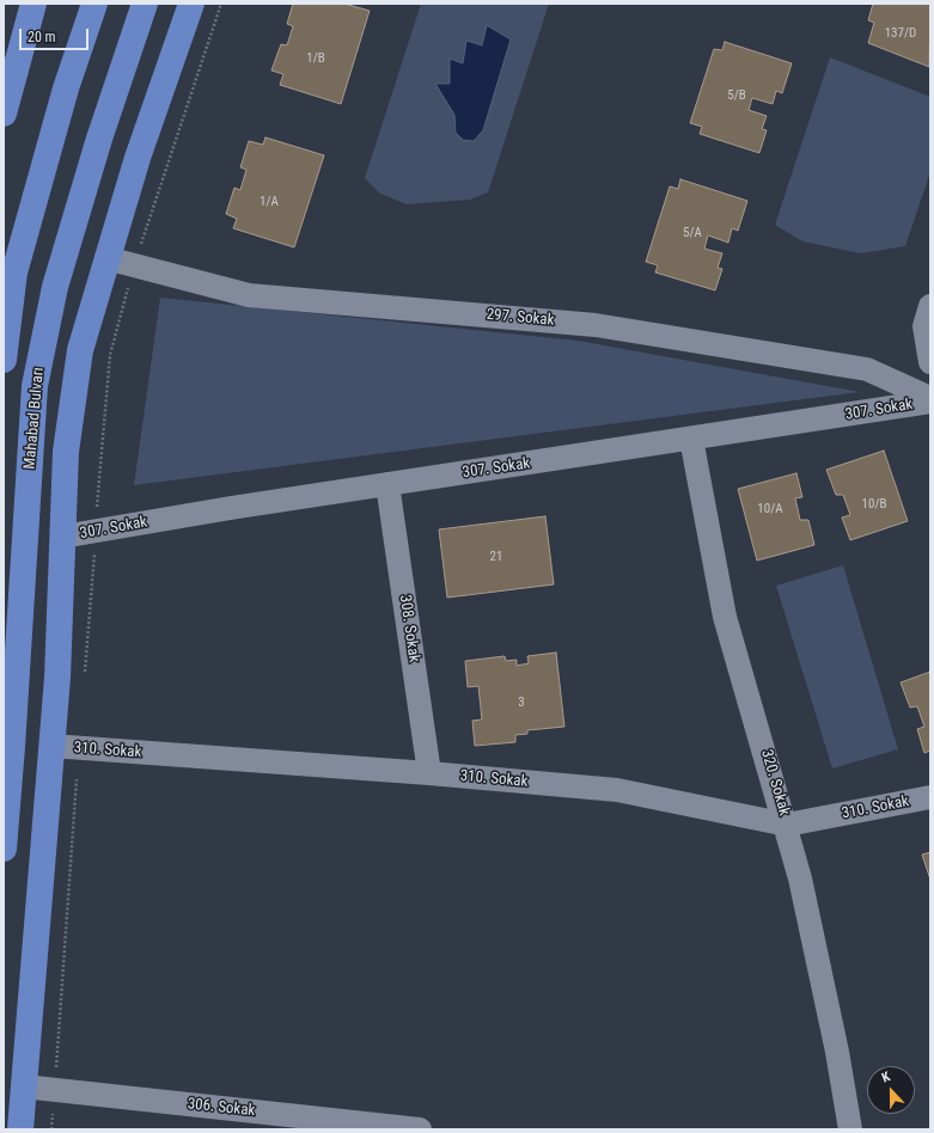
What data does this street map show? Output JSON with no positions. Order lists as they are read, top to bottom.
{
  "streets": {
    "main road": ["Mahabad Bulvarı"],
    "street": [
      "297. Sokak",
      "307. Sokak",
      "308. Sokak",
      "310. Sokak",
      "320. Sokak",
      "306. Sokak"
    ]
  },
  "crossings": [
    ["307. Sokak", "308. Sokak"],
    ["307. Sokak", "320. Sokak"],
    ["308. Sokak", "310. Sokak"],
    ["310. Sokak", "320. Sokak"]
  ],
  "house_numbers": [
    "137/D",
    "1/B",
    "5/B",
    "1/A",
    "5/A",
    "10/B",
    "10/A",
    "21",
    "3"
  ],
  "scale_bar": "20 m",
  "north": "top"
}
